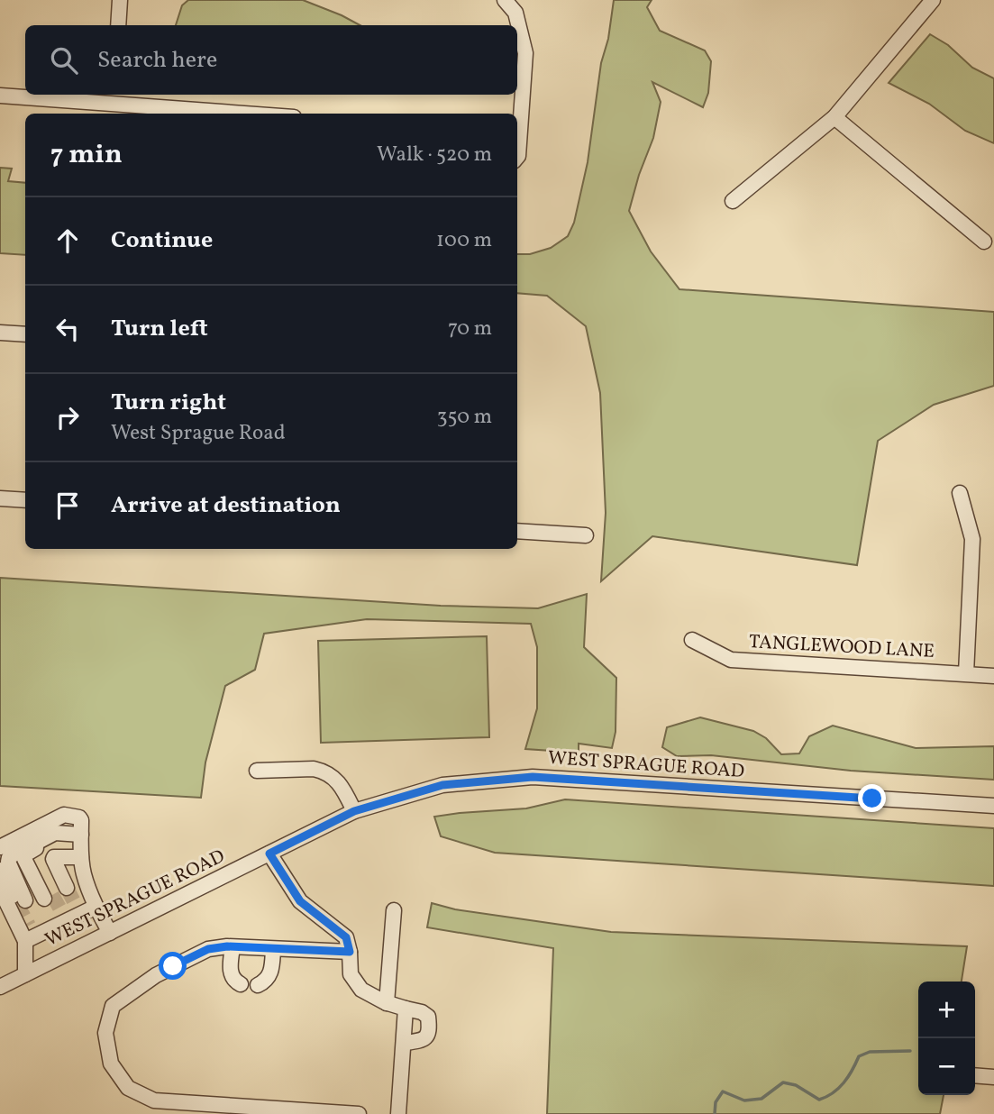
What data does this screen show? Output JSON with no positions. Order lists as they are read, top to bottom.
{
  "streets": {
    "street": ["TANGLEWOOD LANE", "WEST SPRAGUE ROAD"]
  },
  "page": {
    "search": "Search here",
    "heading": ["7 min", "Walk · 520 m"],
    "list": [
      ["Continue", "100 m"],
      ["Turn left", "70 m"],
      ["Turn right", "West Sprague Road", "350 m"],
      "Arrive at destination"
    ],
    "map_buttons": ["+", "−"]
  }
}
